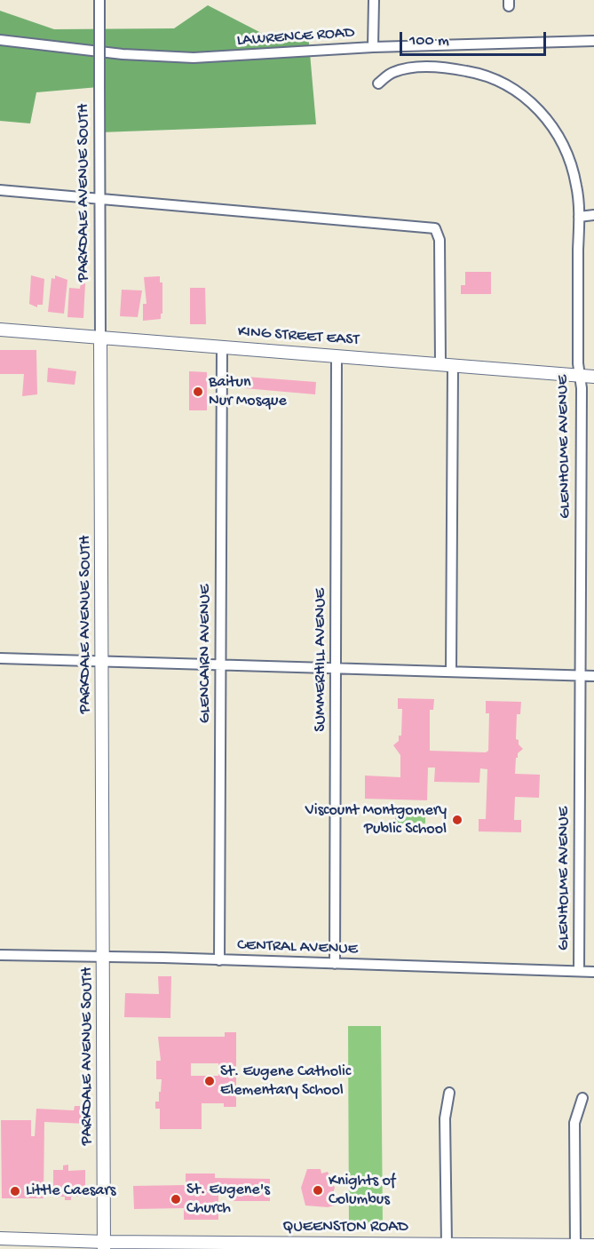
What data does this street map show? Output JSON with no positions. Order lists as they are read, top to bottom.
{
  "streets": {
    "main road": ["PARKDALE AVENUE SOUTH", "KING STREET EAST", "QUEENSTON ROAD"],
    "street": [
      "LAWRENCE ROAD",
      "GLENHOLME AVENUE",
      "GLENCAIRN AVENUE",
      "SUMMERHILL AVENUE",
      "CENTRAL AVENUE"
    ]
  },
  "crossings": [
    ["PARKDALE AVENUE SOUTH", "KING STREET EAST"],
    ["PARKDALE AVENUE SOUTH", "CENTRAL AVENUE"],
    ["PARKDALE AVENUE SOUTH", "QUEENSTON ROAD"],
    ["KING STREET EAST", "GLENHOLME AVENUE"],
    ["KING STREET EAST", "GLENCAIRN AVENUE"],
    ["KING STREET EAST", "SUMMERHILL AVENUE"],
    ["GLENHOLME AVENUE", "CENTRAL AVENUE"],
    ["GLENCAIRN AVENUE", "CENTRAL AVENUE"],
    ["SUMMERHILL AVENUE", "CENTRAL AVENUE"]
  ],
  "places": [
    "Baitun Nur Mosque",
    "Viscount Montgomery Public School",
    "St. Eugene Catholic Elementary School",
    "Knights of Columbus",
    "Little Caesars",
    "St. Eugene's Church"
  ],
  "scale_bar": "100 m"
}
